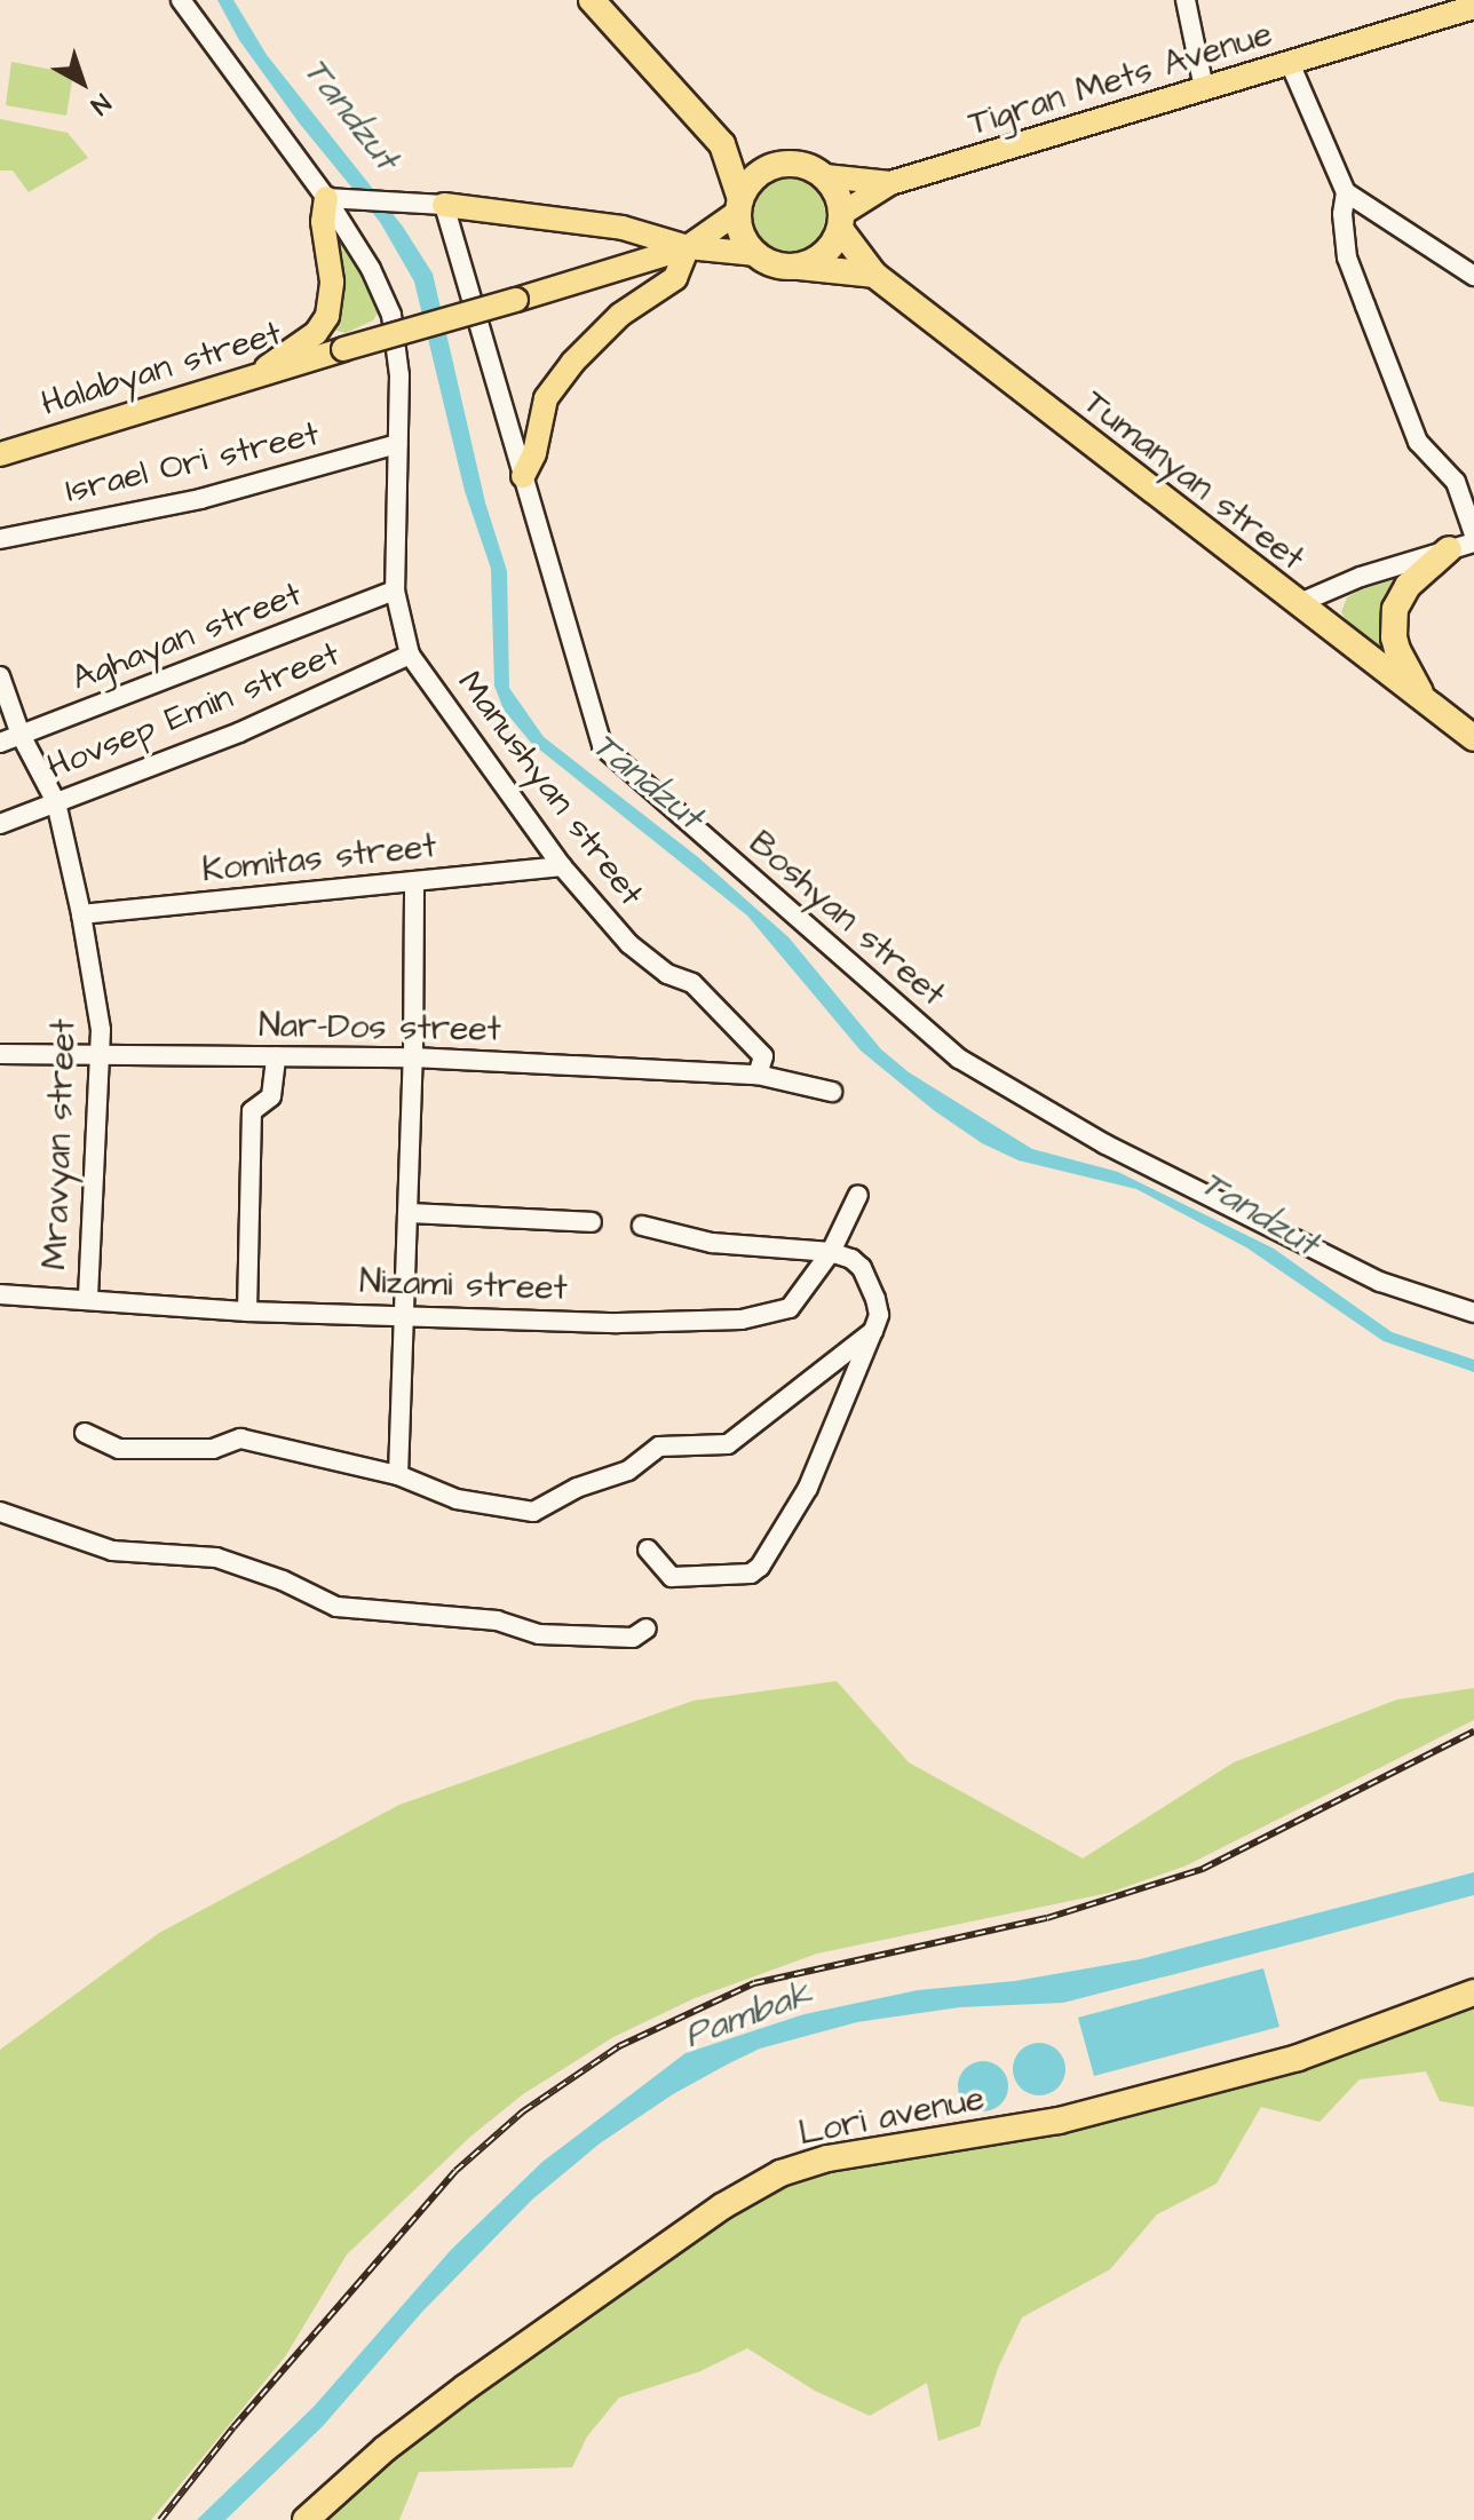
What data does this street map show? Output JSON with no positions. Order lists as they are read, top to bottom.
{
  "streets": {
    "highway": ["Tumanyan street", "Lori avenue"],
    "main road": ["Tigran Mets Avenue", "Halabyan street"],
    "street": [
      "Israel Ori street",
      "Aghayan street",
      "Hovsep Emin street",
      "Manushyan street",
      "Komitas street",
      "Boshyan street",
      "Nar-Dos street",
      "Mravyan street",
      "Nizami street"
    ]
  },
  "crossings": [
    ["Tigran Mets Avenue", "Tumanyan street"],
    ["Israel Ori street", "Manushyan street"],
    ["Aghayan street", "Manushyan street"],
    ["Aghayan street", "Mravyan street"],
    ["Hovsep Emin street", "Manushyan street"],
    ["Hovsep Emin street", "Mravyan street"],
    ["Manushyan street", "Komitas street"],
    ["Manushyan street", "Nar-Dos street"],
    ["Komitas street", "Mravyan street"],
    ["Nar-Dos street", "Mravyan street"],
    ["Mravyan street", "Nizami street"]
  ],
  "water": ["Tandzut", "Pambak"],
  "north": "bottom right"
}
